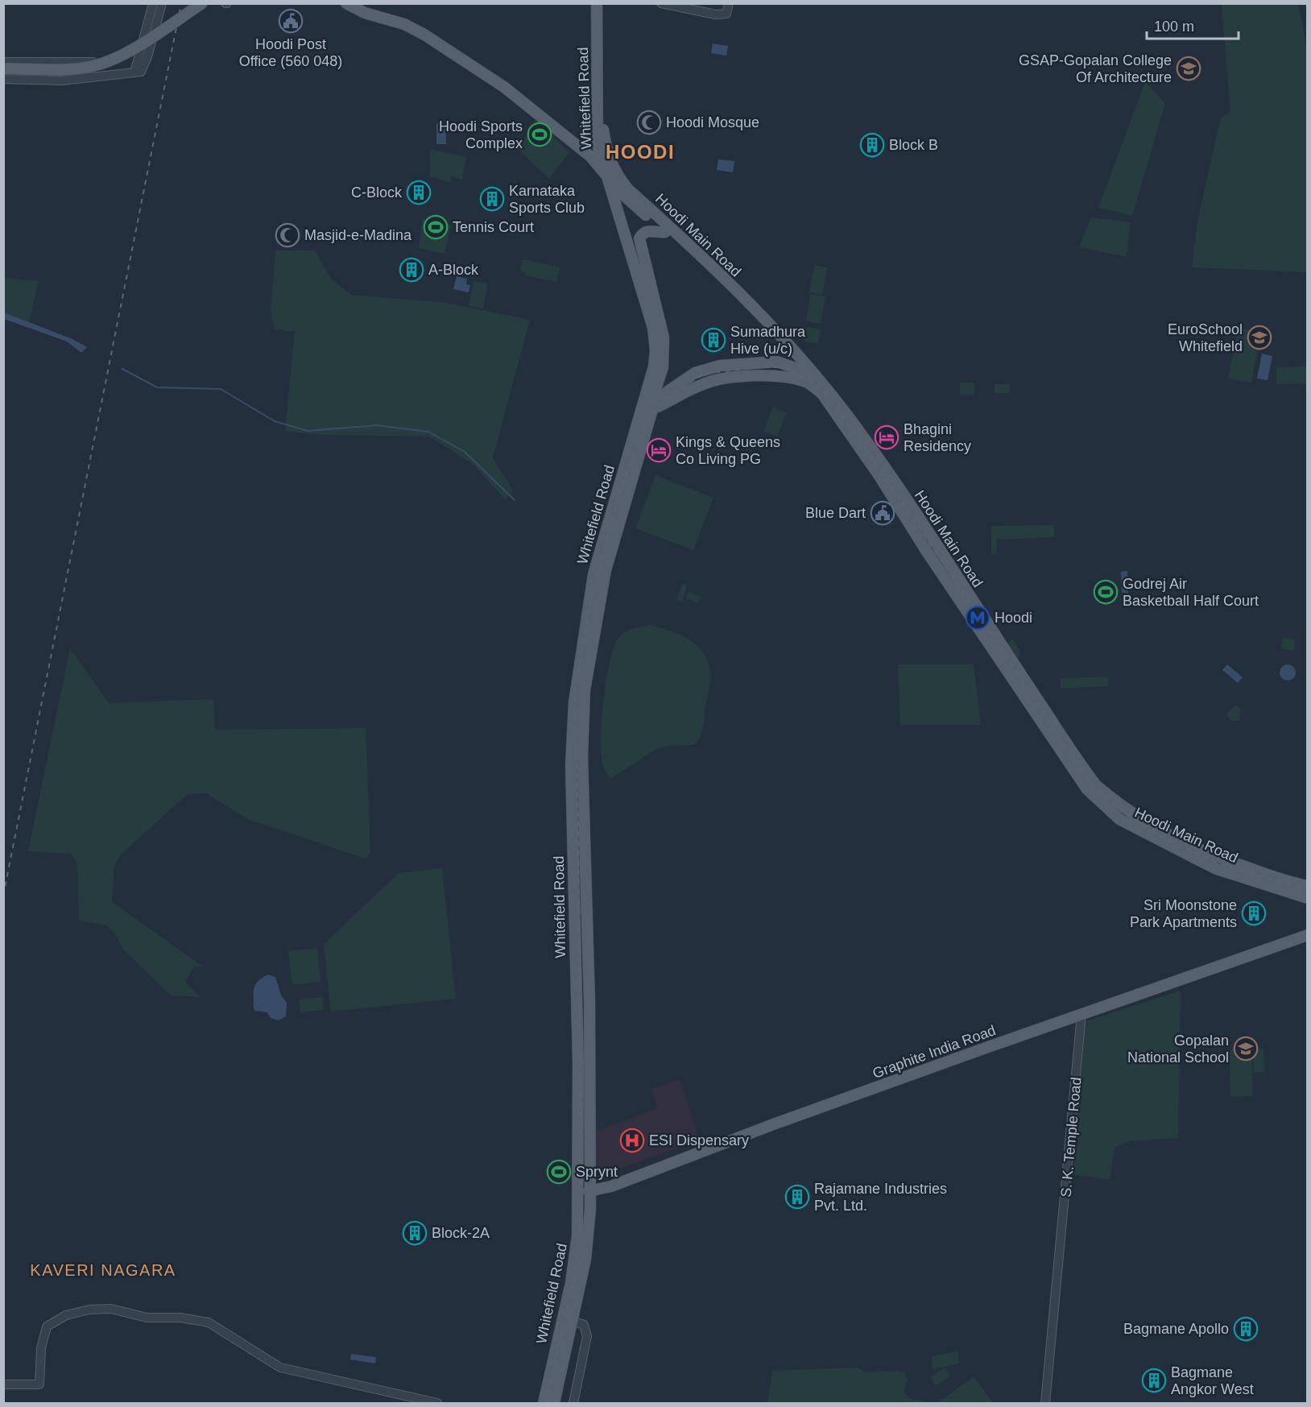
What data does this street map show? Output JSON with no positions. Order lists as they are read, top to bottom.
{
  "streets": {
    "main road": ["Whitefield Road", "Hoodi Main Road", "Graphite India Road"],
    "street": ["S. K. Temple Road"]
  },
  "crossings": [
    ["Whitefield Road", "Hoodi Main Road"],
    ["Whitefield Road", "Graphite India Road"],
    ["Graphite India Road", "S. K. Temple Road"]
  ],
  "districts": ["HOODI", "KAVERI NAGARA"],
  "places": {
    "public building": ["Hoodi Post Office (560 048)", "Blue Dart"],
    "school or university": ["GSAP-Gopalan College Of Architecture", "EuroSchool Whitefield", "Gopalan National School"],
    "mosque": ["Hoodi Mosque", "Masjid-e-Madina"],
    "sports": [
      "Hoodi Sports Complex",
      "Tennis Court",
      "Godrej Air Basketball Half Court",
      "Sprynt"
    ],
    "building": [
      "Block B",
      "C-Block",
      "Karnataka Sports Club",
      "A-Block",
      "Sumadhura Hive (u/c)",
      "Sri Moonstone Park Apartments",
      "Rajamane Industries Pvt. Ltd.",
      "Block-2A",
      "Bagmane Apollo",
      "Bagmane Angkor West"
    ],
    "hotel": ["Bhagini Residency", "Kings & Queens Co Living PG"],
    "metro station": ["Hoodi"],
    "hospital": ["ESI Dispensary"]
  },
  "scale_bar": "100 m"
}
